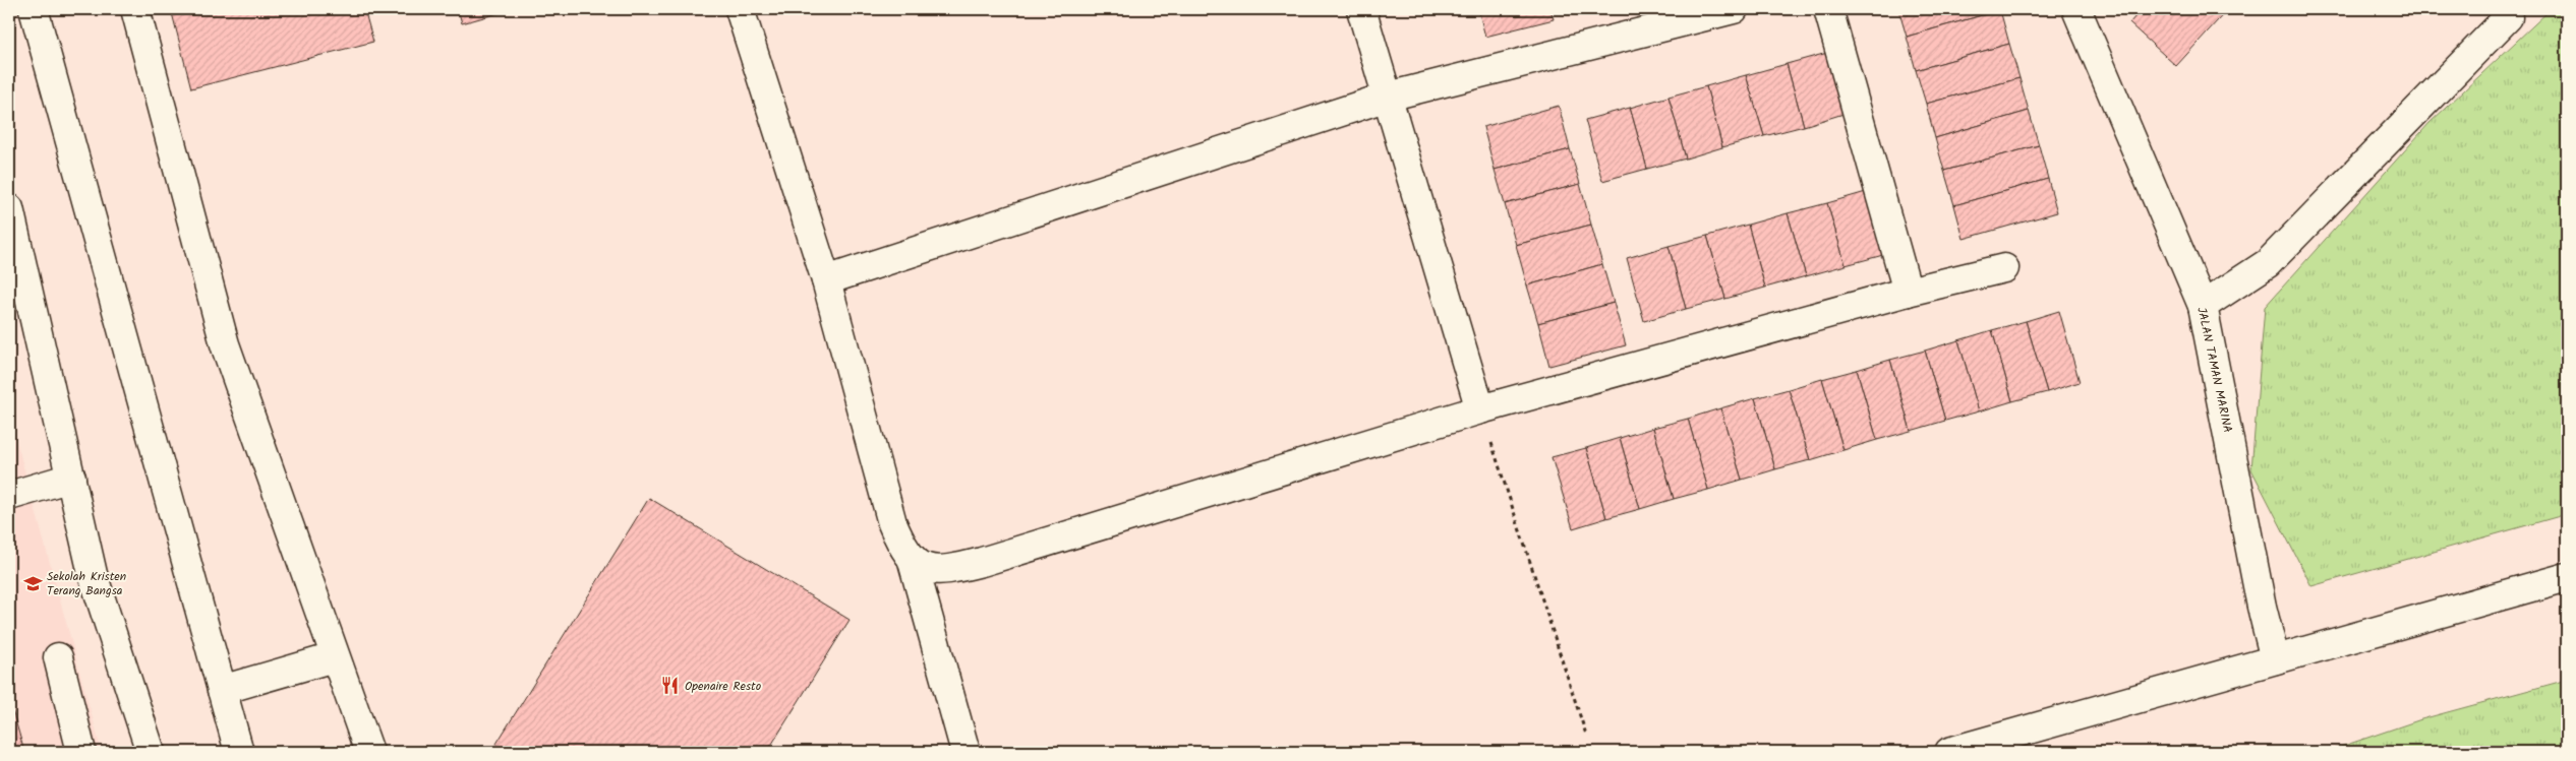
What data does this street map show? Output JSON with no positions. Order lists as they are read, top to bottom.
{
  "streets": {
    "street": ["JALAN TAMAN MARINA"]
  },
  "places": {
    "school or university": ["Sekolah Kristen Terang Bangsa"],
    "restaurant": ["Openaire Resto"]
  }
}
